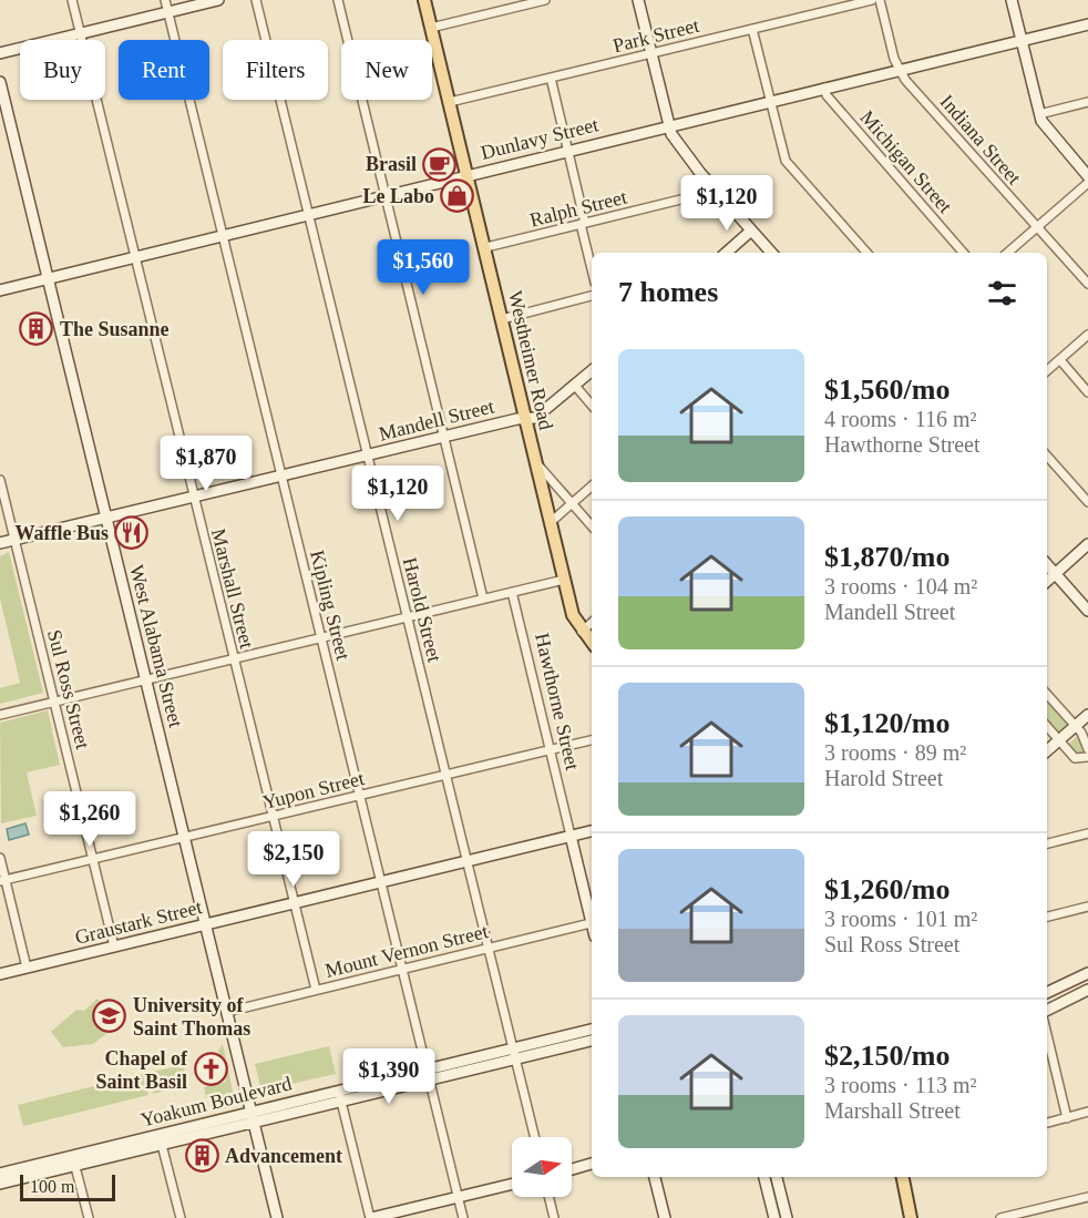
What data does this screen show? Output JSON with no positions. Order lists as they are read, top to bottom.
{
  "streets": {
    "main road": ["Westheimer Road"],
    "street": [
      "Park Street",
      "Dunlavy Street",
      "Indiana Street",
      "Michigan Street",
      "Ralph Street",
      "Mandell Street",
      "Marshall Street",
      "Kipling Street",
      "Harold Street",
      "West Alabama Street",
      "Sul Ross Street",
      "Hawthorne Street",
      "Yupon Street",
      "Graustark Street",
      "Mount Vernon Street",
      "Yoakum Boulevard"
    ]
  },
  "crossings": [
    ["Park Street", "Westheimer Road"],
    ["Dunlavy Street", "Indiana Street"],
    ["Dunlavy Street", "Michigan Street"],
    ["Dunlavy Street", "Westheimer Road"],
    ["Dunlavy Street", "Marshall Street"],
    ["Dunlavy Street", "Kipling Street"],
    ["Dunlavy Street", "Harold Street"],
    ["Dunlavy Street", "West Alabama Street"],
    ["Ralph Street", "Westheimer Road"],
    ["Westheimer Road", "Mandell Street"],
    ["Mandell Street", "Marshall Street"],
    ["Mandell Street", "Kipling Street"],
    ["Mandell Street", "Harold Street"],
    ["Mandell Street", "West Alabama Street"],
    ["Mandell Street", "Sul Ross Street"],
    ["Marshall Street", "Yupon Street"],
    ["Marshall Street", "Graustark Street"],
    ["Marshall Street", "Mount Vernon Street"],
    ["Kipling Street", "Yupon Street"],
    ["Kipling Street", "Graustark Street"],
    ["Kipling Street", "Mount Vernon Street"],
    ["Kipling Street", "Yoakum Boulevard"],
    ["Harold Street", "Yupon Street"],
    ["Harold Street", "Graustark Street"],
    ["Harold Street", "Mount Vernon Street"],
    ["Harold Street", "Yoakum Boulevard"],
    ["West Alabama Street", "Yupon Street"],
    ["West Alabama Street", "Graustark Street"],
    ["West Alabama Street", "Mount Vernon Street"],
    ["West Alabama Street", "Yoakum Boulevard"],
    ["Sul Ross Street", "Yupon Street"],
    ["Sul Ross Street", "Graustark Street"],
    ["Hawthorne Street", "Yupon Street"],
    ["Hawthorne Street", "Graustark Street"]
  ],
  "places": {
    "cafe": ["Brasil"],
    "shop": ["Le Labo"],
    "building": ["The Susanne", "Advancement"],
    "restaurant": ["Waffle Bus"],
    "school or university": ["University of Saint Thomas"],
    "church": ["Chapel of Saint Basil"]
  },
  "scale_bar": "100 m",
  "north": "right",
  "page": {
    "chip": [
      "Buy",
      "Rent",
      "Filters",
      "New"
    ],
    "price": [
      "$1,120",
      "$1,560",
      "$1,870",
      "$1,120",
      "$1,260",
      "$2,150",
      "$1,390"
    ],
    "heading": "7 homes",
    "list": [
      {
        "name": "$1,560/mo",
        "note": "4 rooms · 116 m² · Hawthorne Street"
      },
      {
        "name": "$1,870/mo",
        "note": "3 rooms · 104 m² · Mandell Street"
      },
      {
        "name": "$1,120/mo",
        "note": "3 rooms · 89 m² · Harold Street"
      },
      {
        "name": "$1,260/mo",
        "note": "3 rooms · 101 m² · Sul Ross Street"
      },
      {
        "name": "$2,150/mo",
        "note": "3 rooms · 113 m² · Marshall Street"
      }
    ],
    "scale": "100 m"
  }
}
